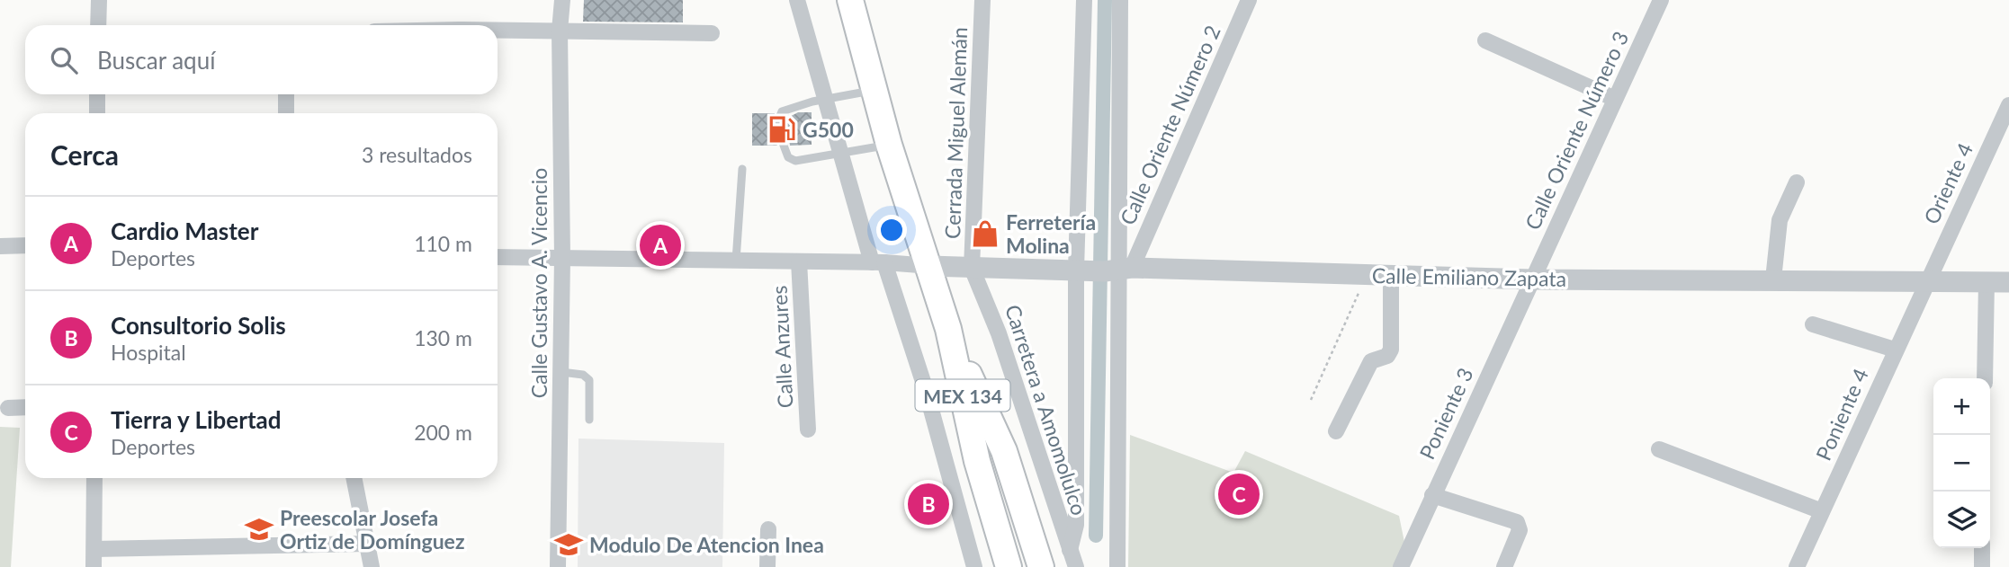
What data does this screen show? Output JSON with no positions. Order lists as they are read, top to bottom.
{
  "streets": {
    "main road": ["MEX 134"],
    "street": [
      "Calle Oriente Número 2",
      "Calle Oriente Número 3",
      "Cerrada Miguel Alemán",
      "Oriente 4",
      "Calle Emiliano Zapata",
      "Calle Gustavo A. Vicencio",
      "Calle Anzures",
      "Carretera a Amomolulco",
      "Poniente 3",
      "Poniente 4"
    ]
  },
  "crossings": [
    ["Calle Oriente Número 2", "Calle Emiliano Zapata"],
    ["Calle Oriente Número 3", "Calle Emiliano Zapata"],
    ["Calle Oriente Número 3", "Poniente 3"],
    ["Cerrada Miguel Alemán", "Calle Emiliano Zapata"],
    ["Cerrada Miguel Alemán", "Carretera a Amomolulco"],
    ["Oriente 4", "Calle Emiliano Zapata"],
    ["Oriente 4", "Poniente 4"],
    ["Calle Emiliano Zapata", "MEX 134"],
    ["Calle Emiliano Zapata", "Carretera a Amomolulco"],
    ["Calle Emiliano Zapata", "Poniente 3"],
    ["Calle Emiliano Zapata", "Poniente 4"]
  ],
  "places": {
    "fuel station": ["G500"],
    "shop": ["Ferretería Molina"],
    "school or university": ["Preescolar Josefa Ortiz de Domínguez", "Modulo De Atencion Inea"]
  },
  "page": {
    "search": "Buscar aquí",
    "heading": ["Cerca", "3 resultados"],
    "list": [
      {
        "mark": "A",
        "name": "Cardio Master",
        "note": "Deportes",
        "value": "110 m"
      },
      {
        "mark": "B",
        "name": "Consultorio Solis",
        "note": "Hospital",
        "value": "130 m"
      },
      {
        "mark": "C",
        "name": "Tierra y Libertad",
        "note": "Deportes",
        "value": "200 m"
      }
    ],
    "pins": ["A", "C", "B"],
    "map_buttons": ["+", "−"]
  }
}
